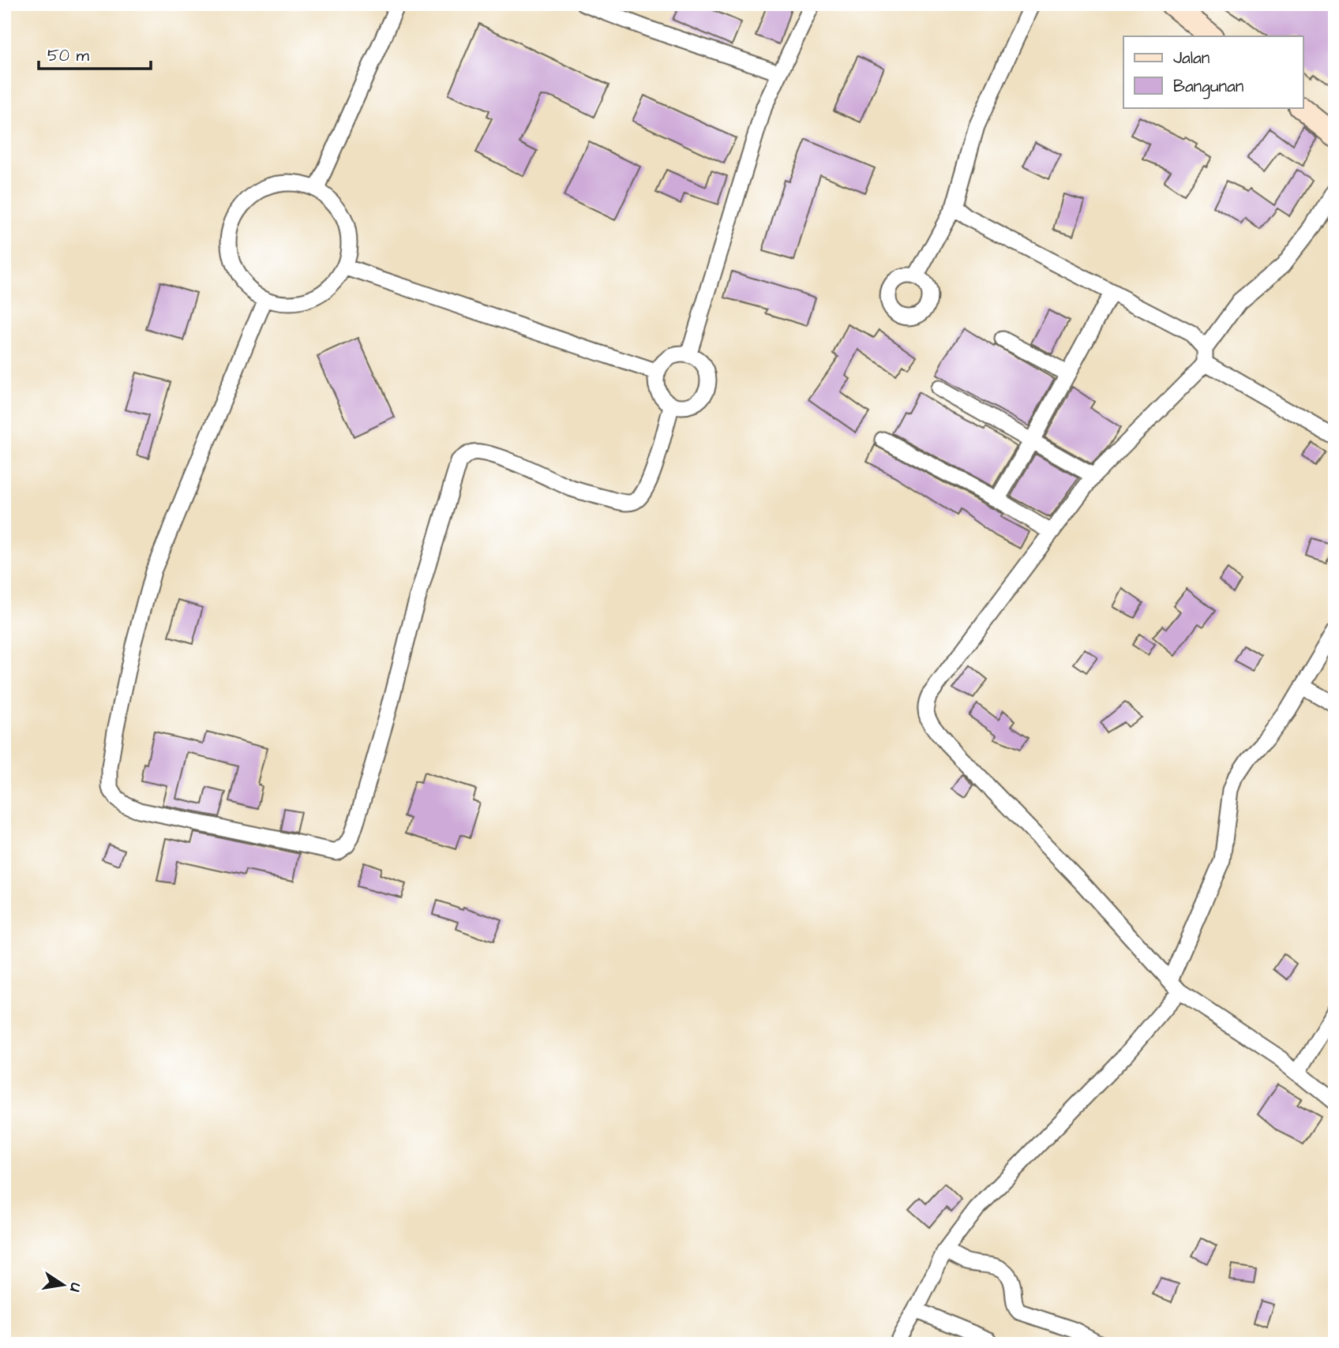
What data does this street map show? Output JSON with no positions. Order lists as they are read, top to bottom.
{
  "legend": ["Jalan", "Bangunan"],
  "scale_bar": "50 m",
  "north": "right"
}
